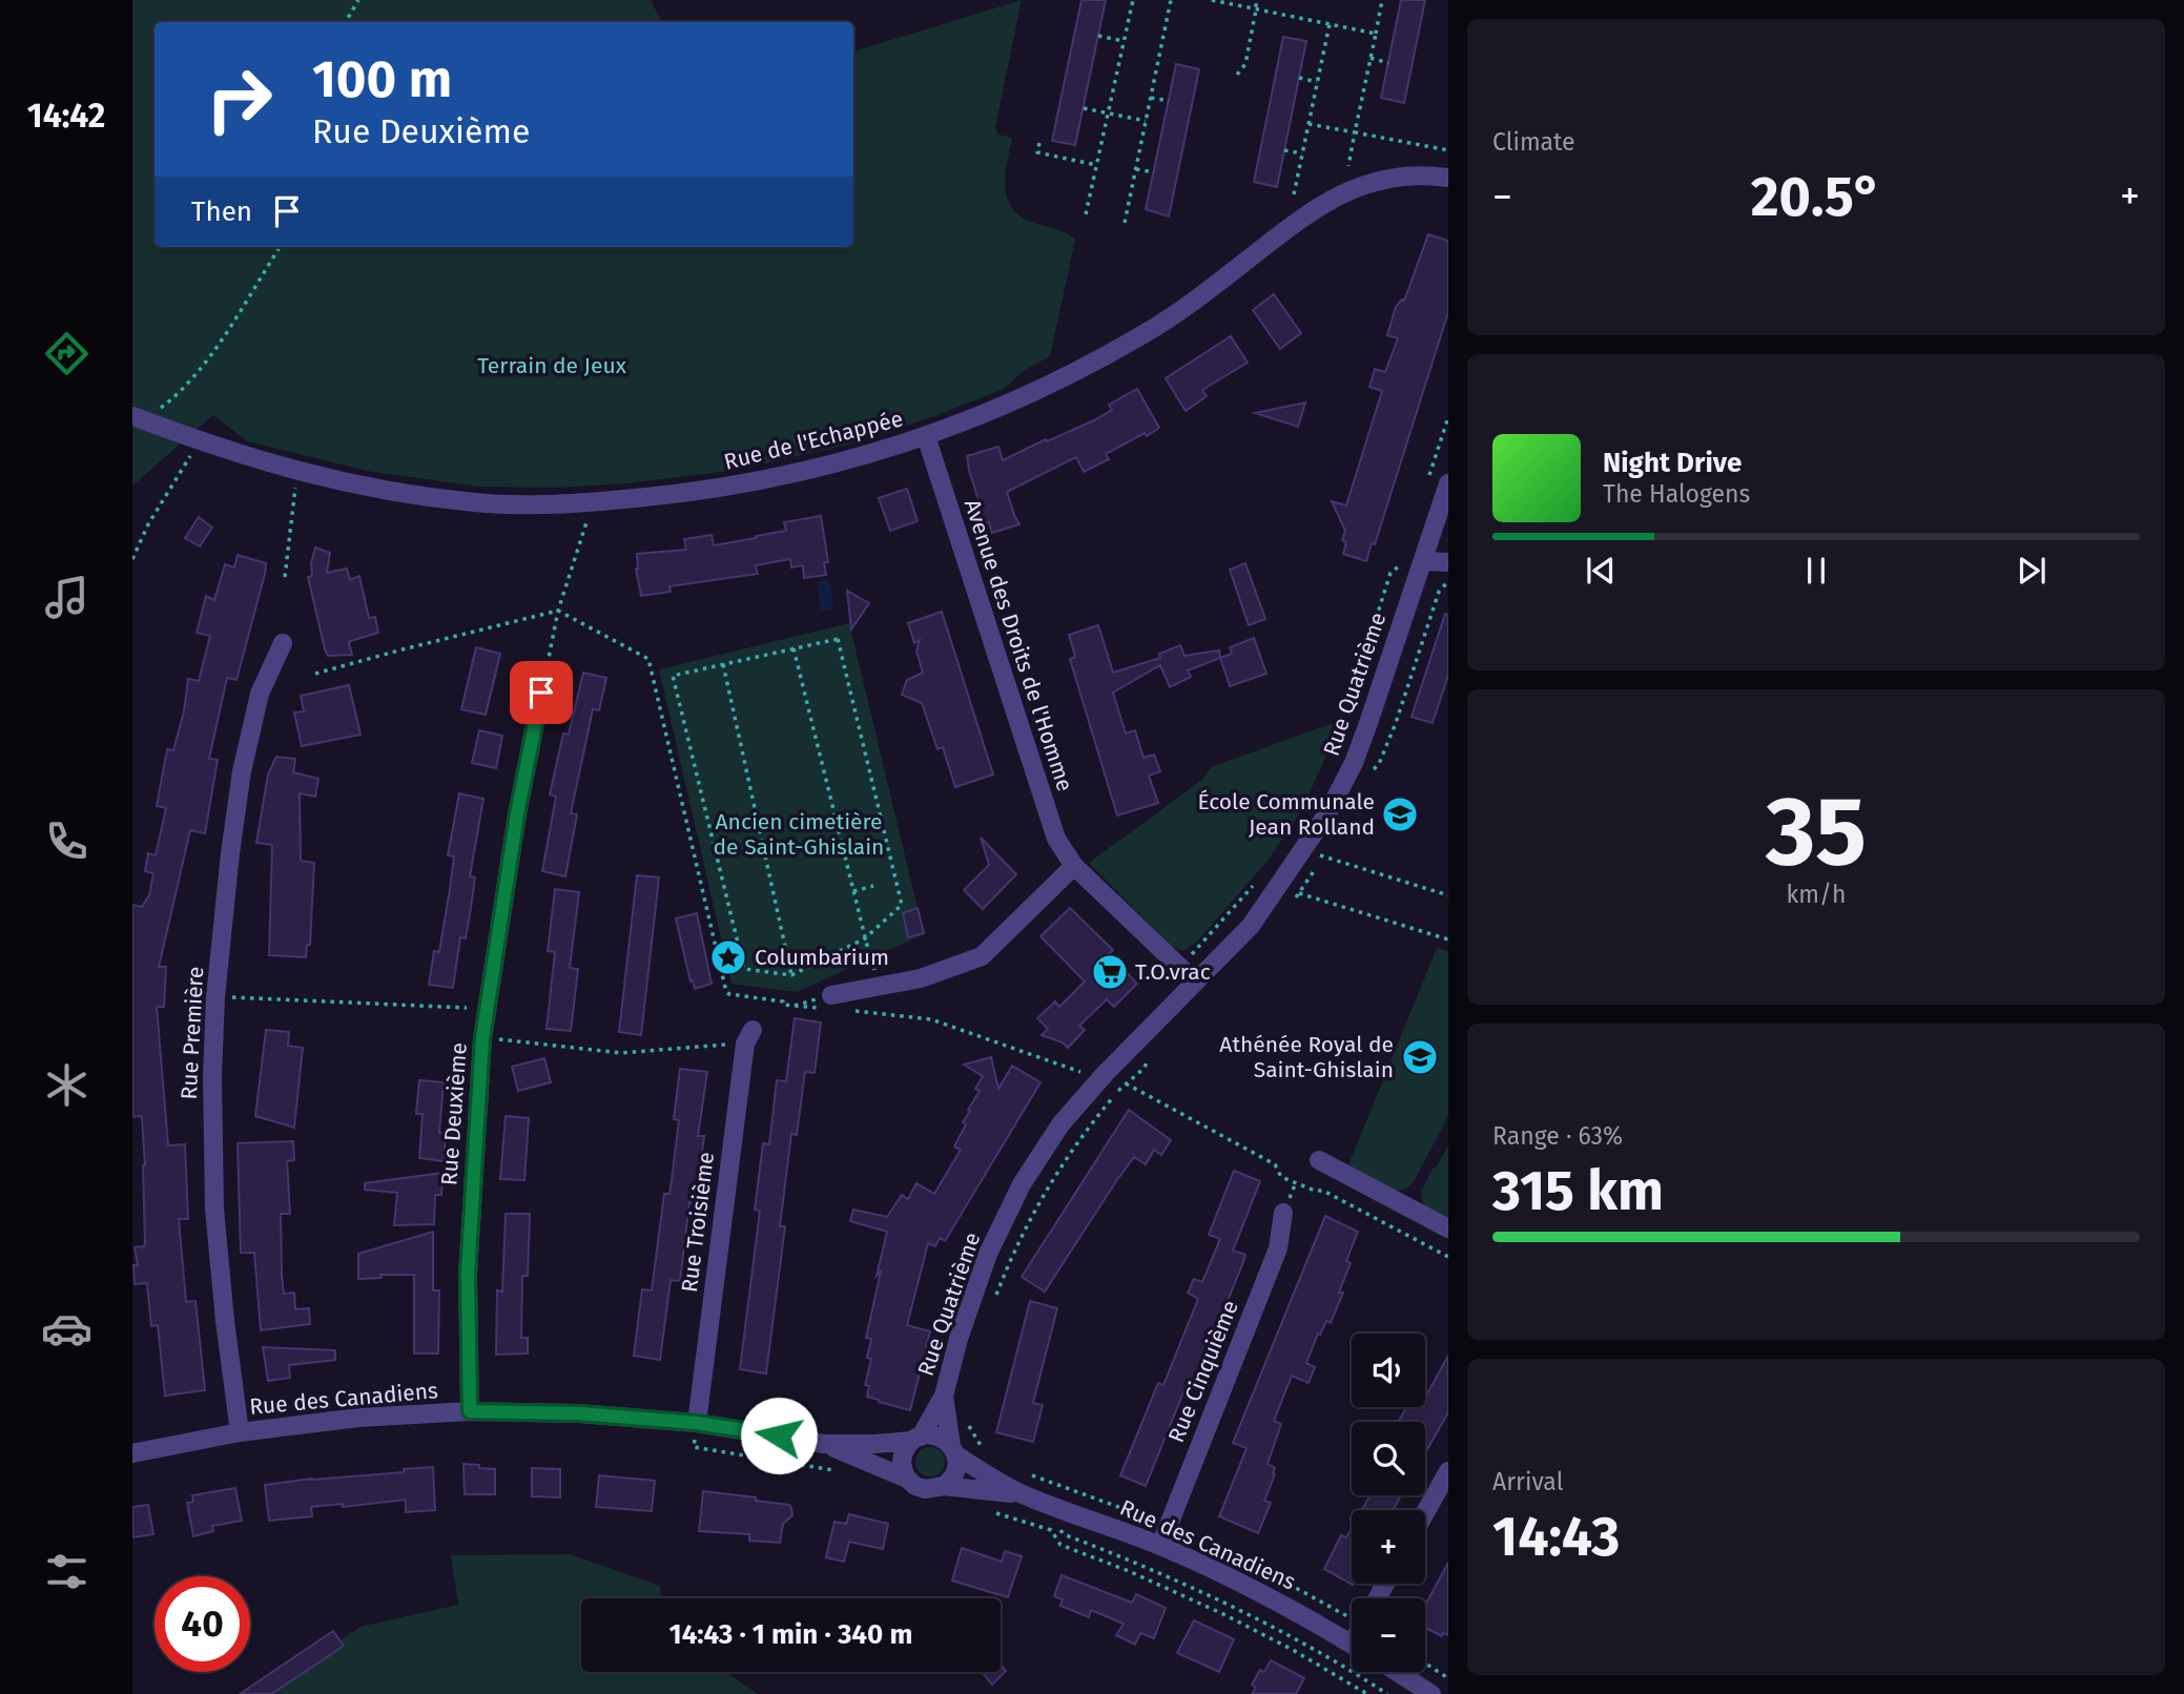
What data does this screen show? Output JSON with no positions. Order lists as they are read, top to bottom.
{
  "streets": {
    "street": [
      "Rue de l'Echappée",
      "Avenue des Droits de l'Homme",
      "Rue Quatrième",
      "Rue Première",
      "Rue Deuxième",
      "Rue Troisième",
      "Rue Cinquième",
      "Rue des Canadiens"
    ]
  },
  "crossings": [
    ["Rue de l'Echappée", "Avenue des Droits de l'Homme"],
    ["Avenue des Droits de l'Homme", "Rue Quatrième"],
    ["Rue Quatrième", "Rue des Canadiens"],
    ["Rue Première", "Rue des Canadiens"],
    ["Rue Deuxième", "Rue des Canadiens"],
    ["Rue Troisième", "Rue des Canadiens"],
    ["Rue Cinquième", "Rue des Canadiens"]
  ],
  "parks": ["Terrain de Jeux", "Ancien cimetière de Saint-Ghislain"],
  "places": {
    "school or university": ["École Communale Jean Rolland", "Athénée Royal de Saint-Ghislain"],
    "place": ["Columbarium"],
    "supermarket": ["T.O.vrac"]
  },
  "page": {
    "tabs": "14:42",
    "tile": [
      "Climate",
      ["35", "km/h"],
      ["Range · 63%", "315 km"],
      ["Arrival", "14:43"]
    ],
    "turn": ["100 m", "Rue Deuxième"],
    "heat": ["−", "20.5°", "+"],
    "then": "Then",
    "song": ["Night Drive", "The Halogens"],
    "map_buttons": ["+", "−"],
    "limit": "40",
    "trip": "14:43 · 1 min · 340 m"
  }
}
